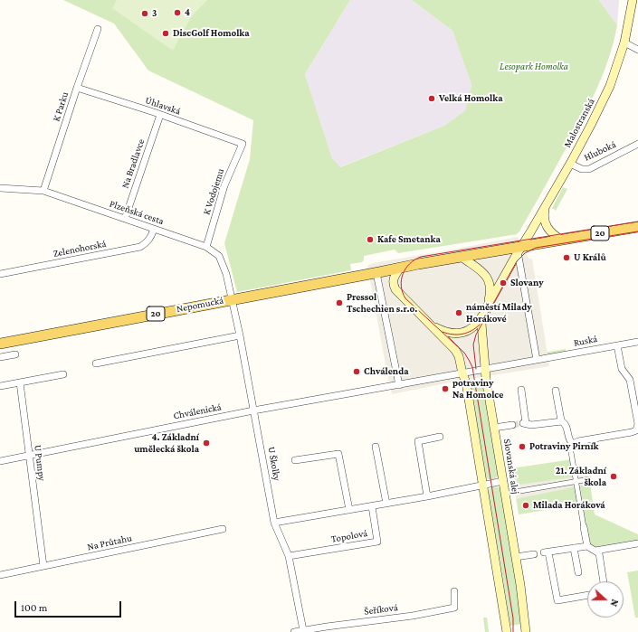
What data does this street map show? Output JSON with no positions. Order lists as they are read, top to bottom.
{
  "streets": {
    "main road": [
      "Malostranská",
      "20",
      "Nepomucká",
      "Slovanská alej"
    ],
    "street": [
      "Úhlavská",
      "K Parku",
      "Hluboká",
      "Na Bradlavce",
      "K Vodojemu",
      "Plzeňská cesta",
      "Zelenohorská",
      "Ruská",
      "Chválenická",
      "U Pumpy",
      "U Školky",
      "Topolová",
      "Na Průtahu",
      "Šeříková"
    ]
  },
  "crossings": [
    ["Úhlavská", "K Parku"],
    ["Úhlavská", "Na Bradlavce"],
    ["Úhlavská", "K Vodojemu"],
    ["K Parku", "Plzeňská cesta"],
    ["Malostranská", "Hluboká"],
    ["Malostranská", "20"],
    ["Na Bradlavce", "Plzeňská cesta"],
    ["K Vodojemu", "Plzeňská cesta"],
    ["Plzeňská cesta", "Zelenohorská"],
    ["Plzeňská cesta", "Nepomucká"],
    ["Plzeňská cesta", "U Školky"],
    ["20", "Nepomucká"],
    ["Nepomucká", "U Školky"],
    ["Chválenická", "U Pumpy"],
    ["Chválenická", "U Školky"],
    ["U Pumpy", "Na Průtahu"],
    ["U Školky", "Topolová"],
    ["U Školky", "Šeříková"]
  ],
  "parks": ["Lesopark Homolka"],
  "places": [
    "4",
    "3",
    "DiscGolf Homolka",
    "Velká Homolka",
    "Kafe Smetanka",
    "U Králů",
    "Slovany",
    "Pressol Tschechien s.r.o.",
    "náměstí Milady Horákové",
    "Chválenda",
    "potraviny Na Homolce",
    "4. Základní umělecká škola",
    "Potraviny Pirník",
    "21. Základní škola",
    "Milada Horáková"
  ],
  "scale_bar": "100 m",
  "north": "right"
}
